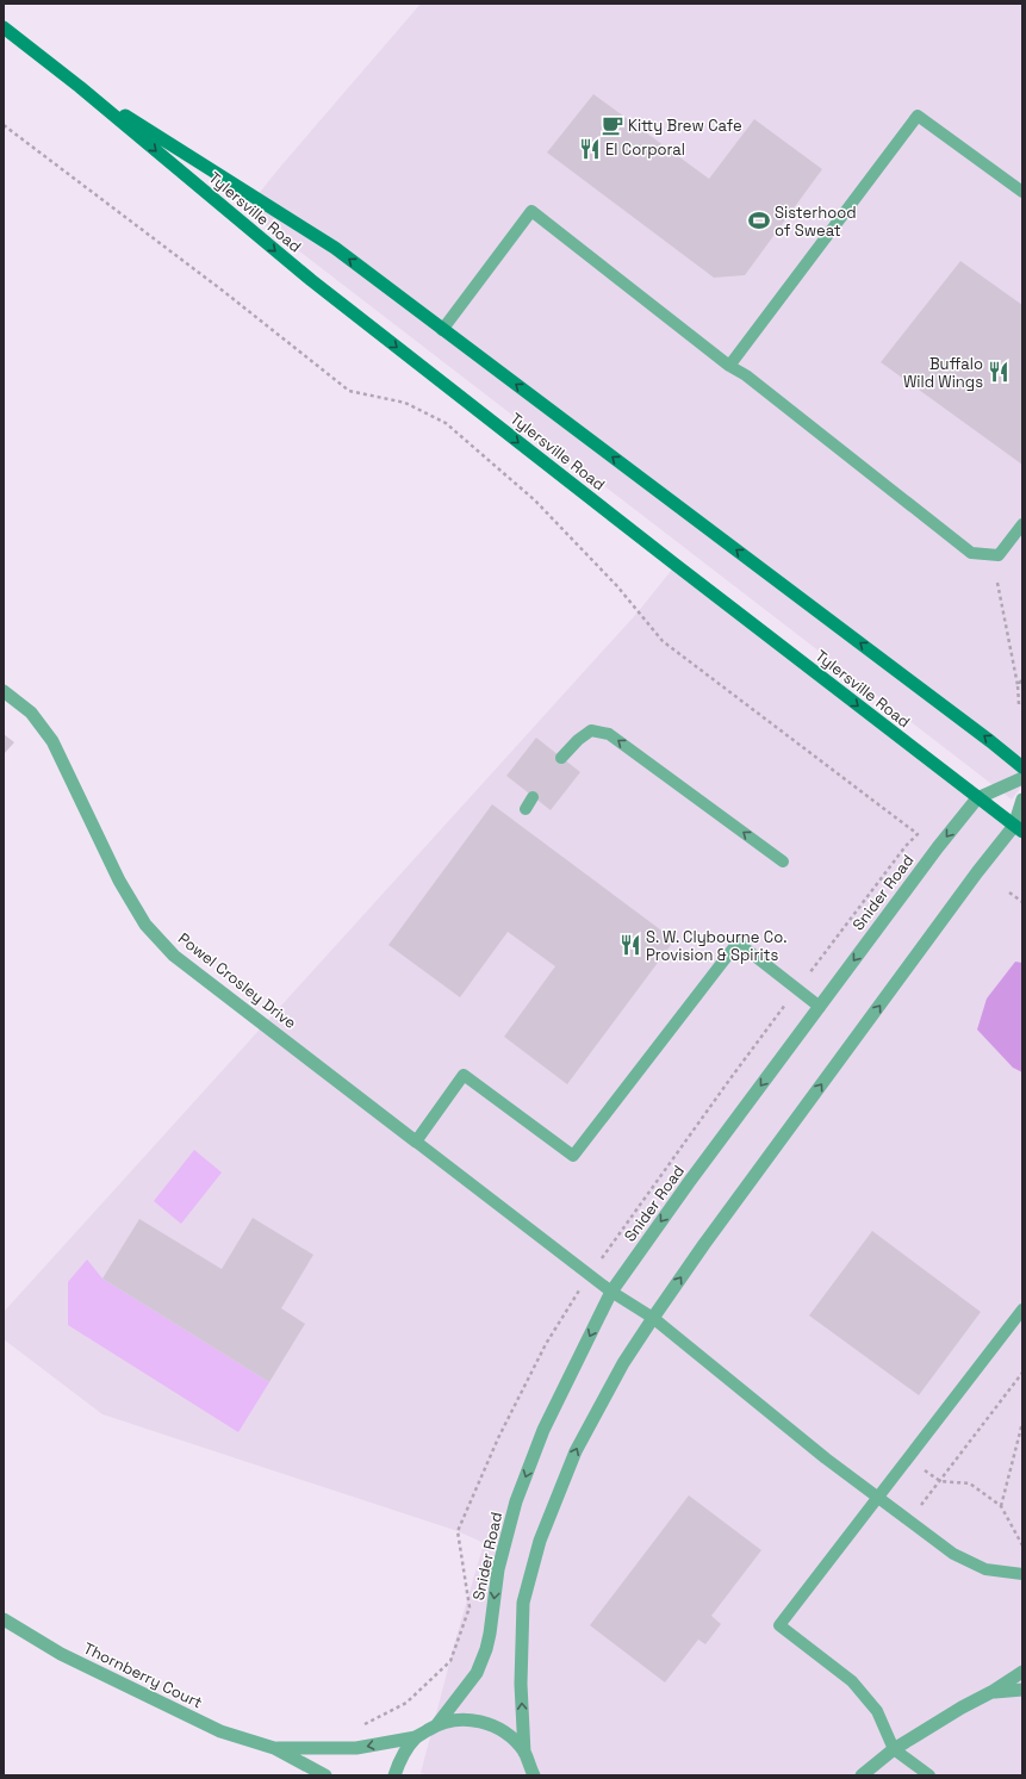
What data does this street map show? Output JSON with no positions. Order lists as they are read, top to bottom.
{
  "streets": {
    "main road": ["Tylersville Road"],
    "street": ["Snider Road", "Powel Crosley Drive", "Thornberry Court"]
  },
  "crossings": [
    ["Tylersville Road", "Snider Road"]
  ],
  "places": {
    "cafe": ["Kitty Brew Cafe"],
    "restaurant": ["El Corporal", "Buffalo Wild Wings", "S. W. Clybourne Co. Provision & Spirits"],
    "sports": ["Sisterhood of Sweat"]
  }
}
